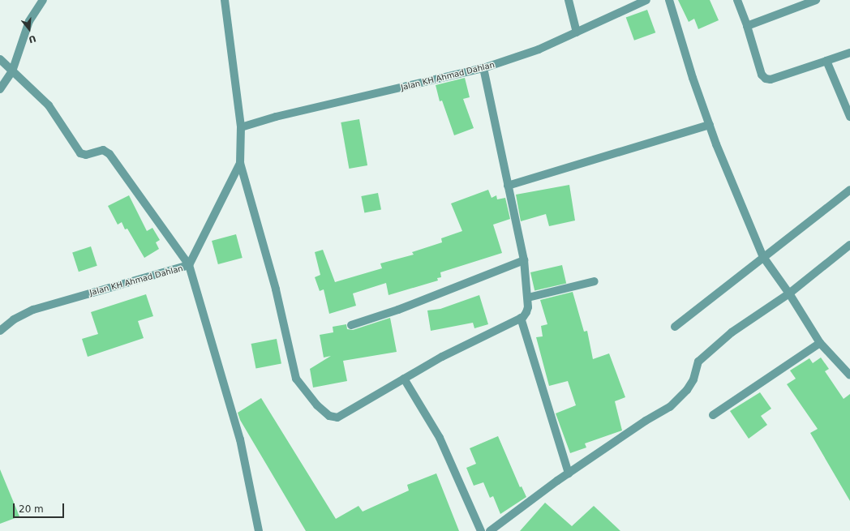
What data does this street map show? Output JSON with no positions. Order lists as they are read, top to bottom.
{
  "streets": {
    "street": ["Jalan KH Ahmad Dahlan"]
  },
  "scale_bar": "20 m",
  "north": "bottom"
}
